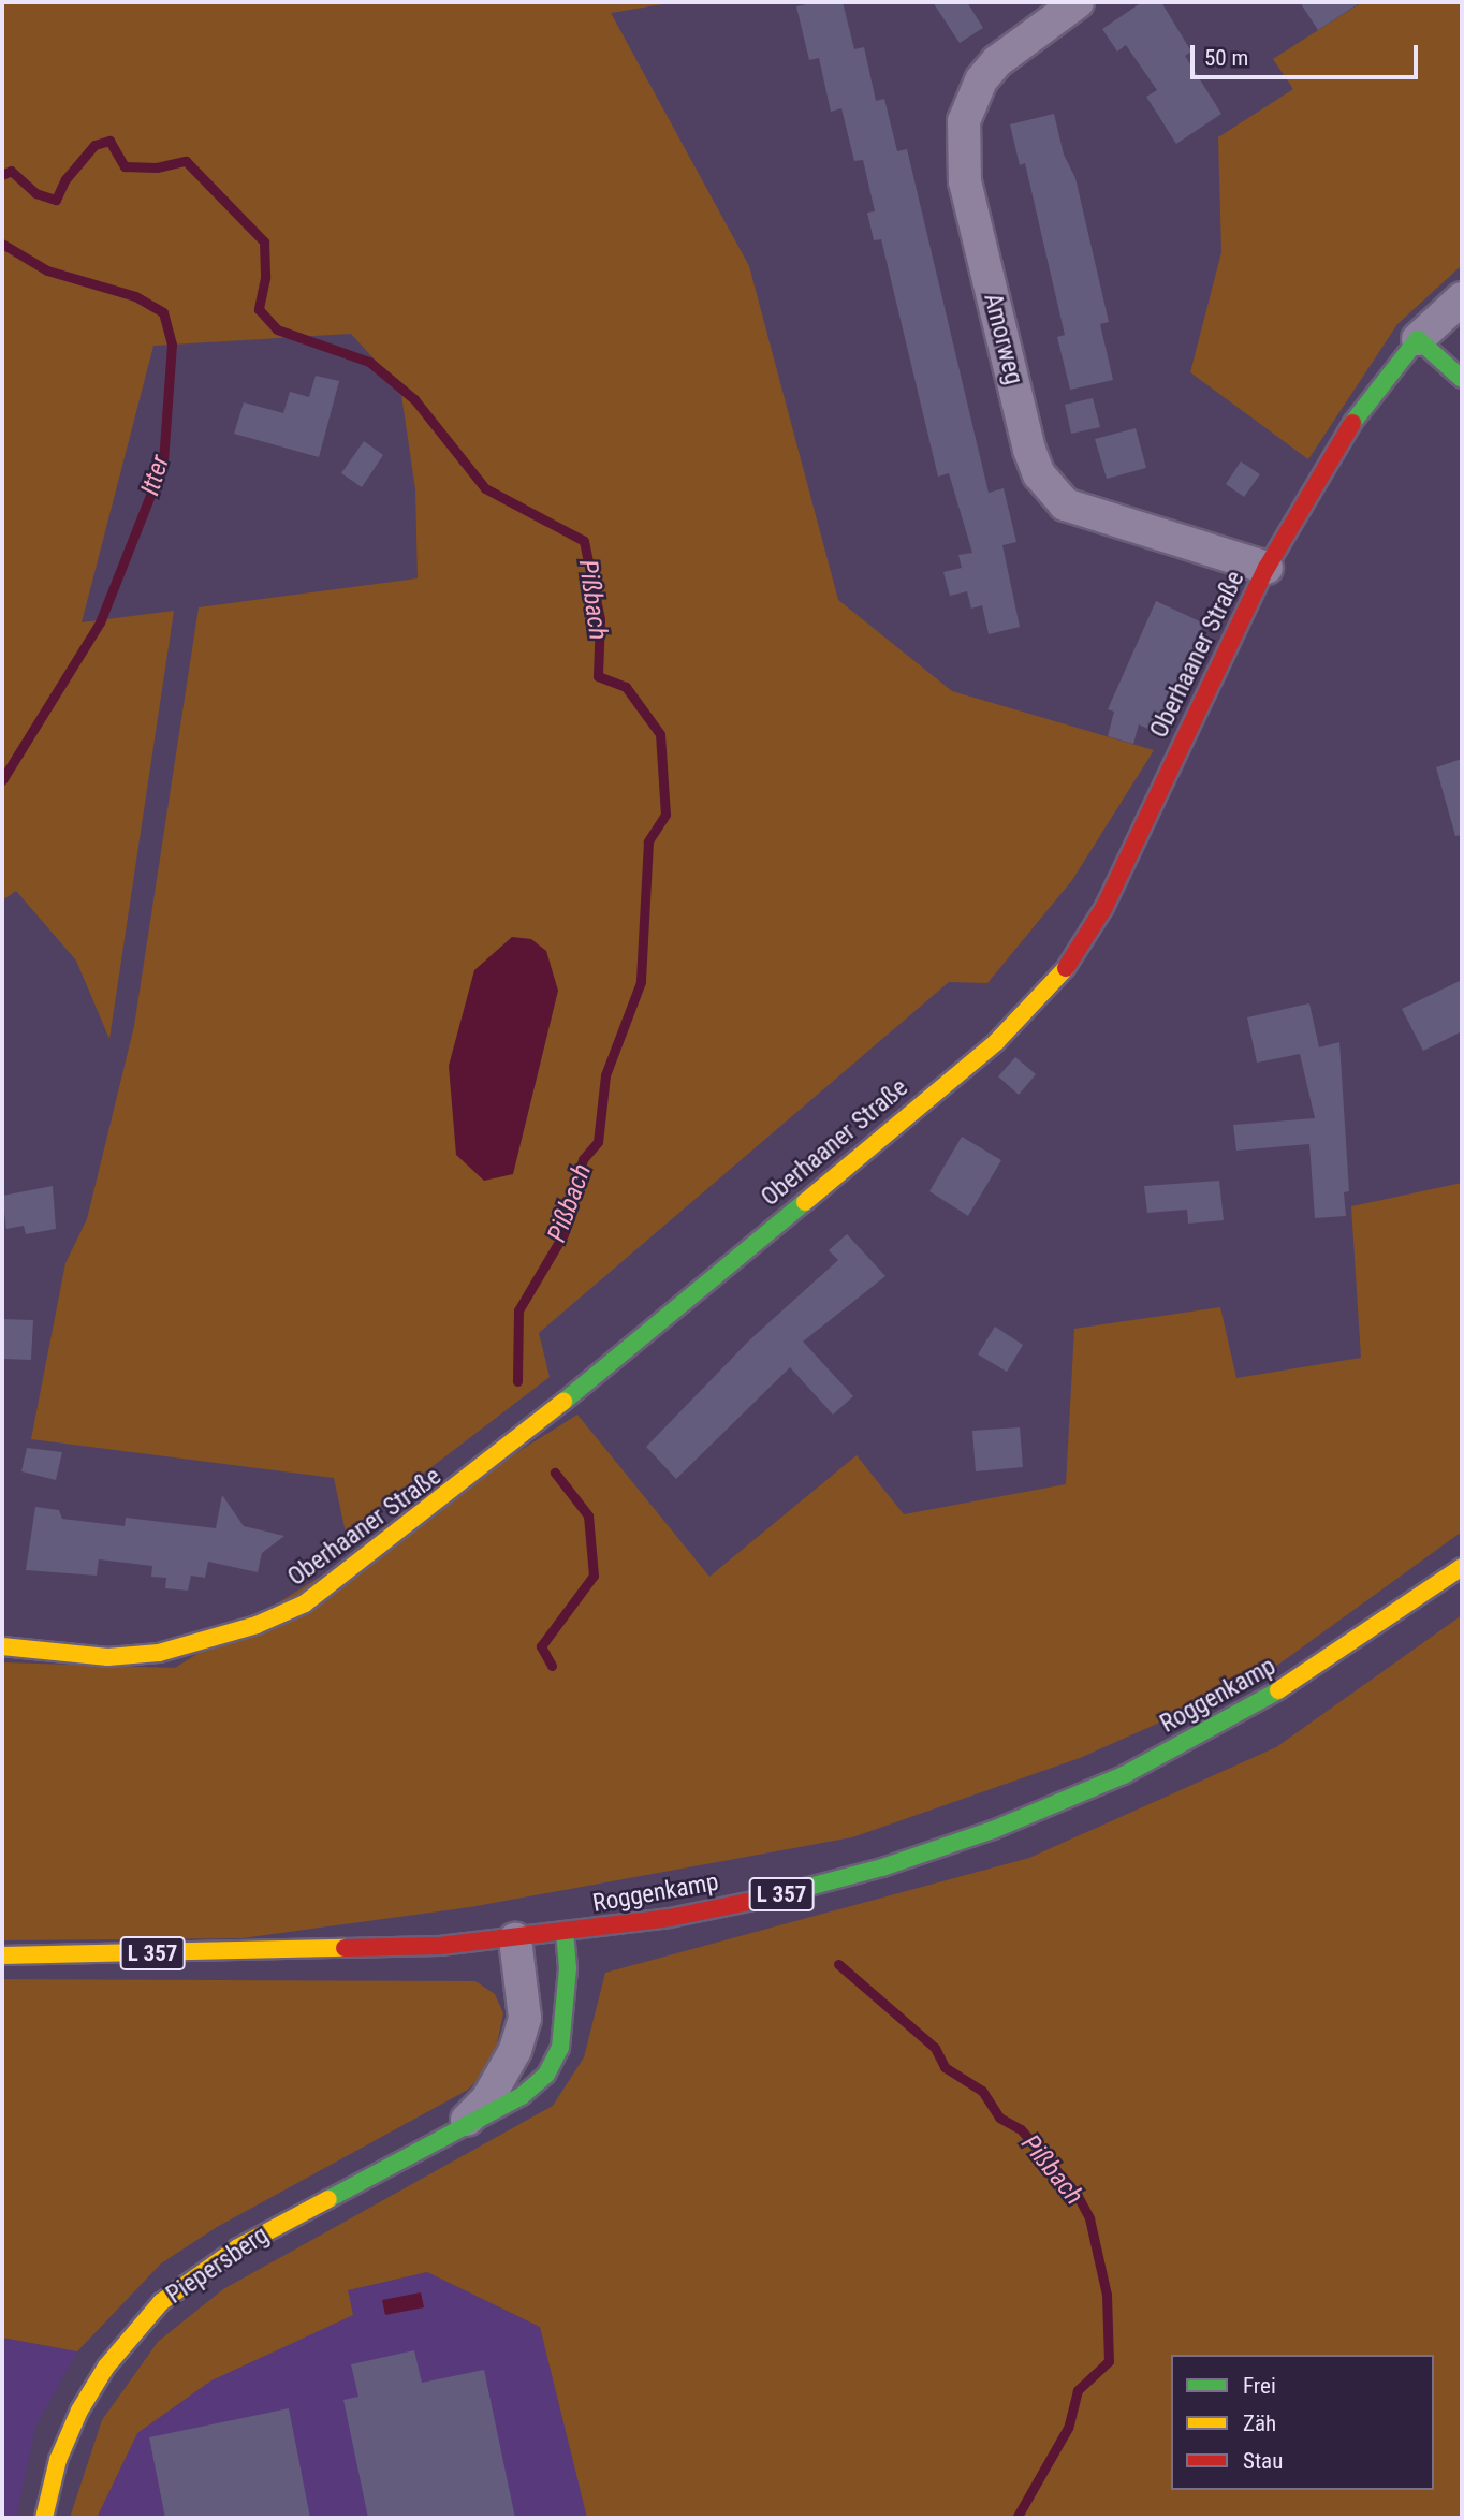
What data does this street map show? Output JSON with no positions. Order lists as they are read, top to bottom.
{
  "streets": {
    "street": [
      "Amorweg",
      "Oberhaaner Straße",
      "Roggenkamp",
      "L 357",
      "Piepersberg"
    ]
  },
  "crossings": [
    ["Amorweg", "Oberhaaner Straße"],
    ["Roggenkamp", "Piepersberg"]
  ],
  "water": ["Itter", "Pißbach"],
  "legend": ["Frei", "Zäh", "Stau"],
  "scale_bar": "50 m"
}
